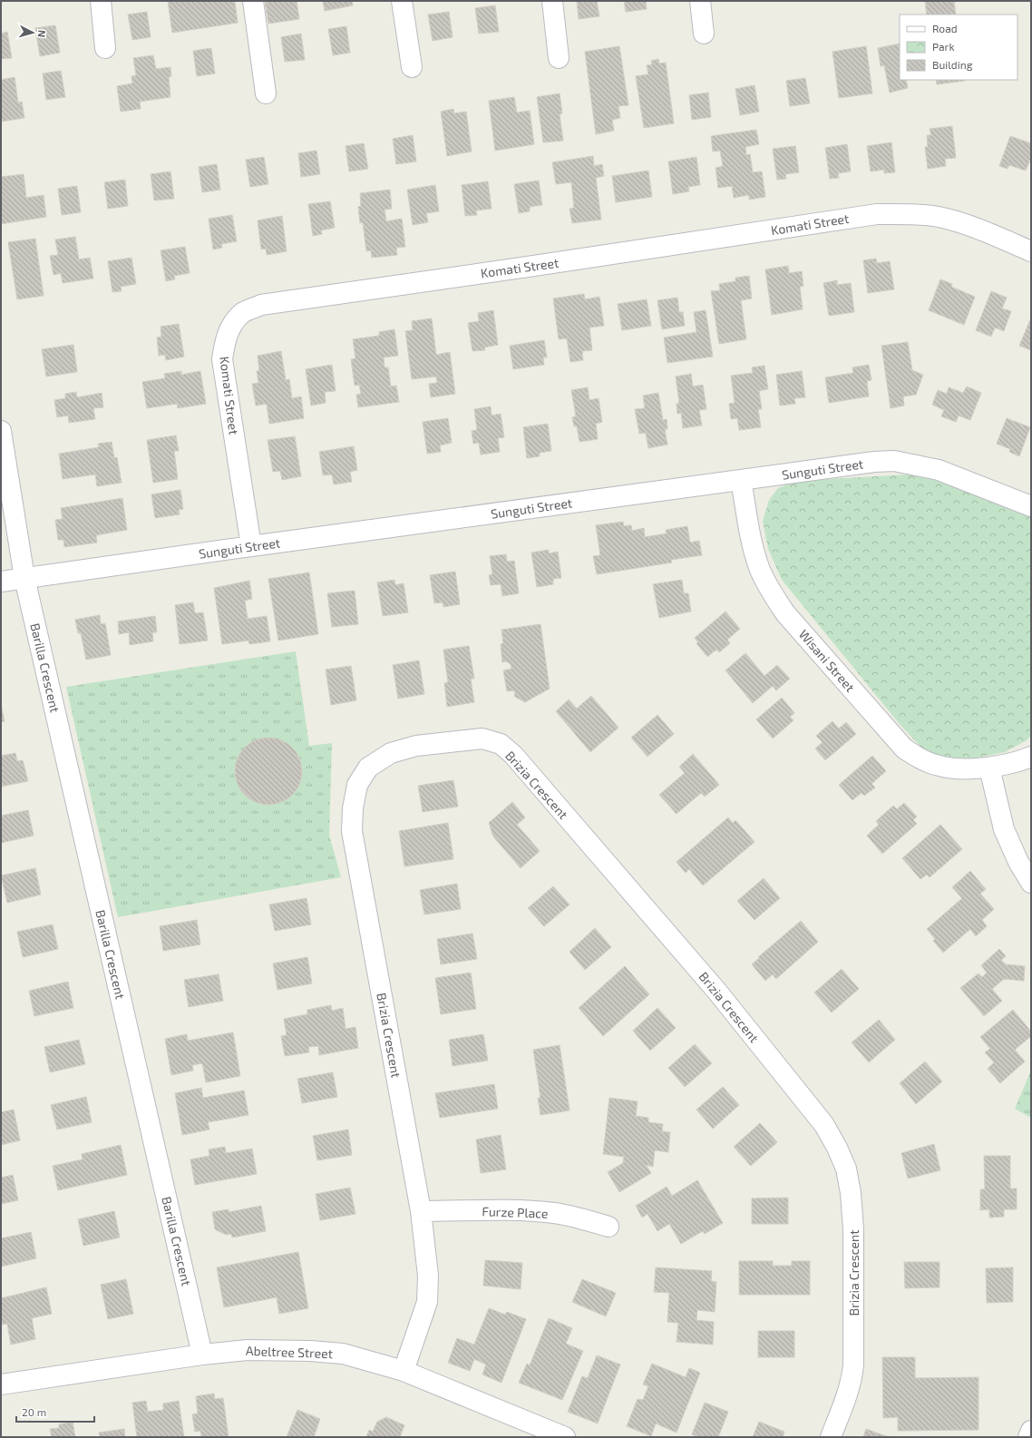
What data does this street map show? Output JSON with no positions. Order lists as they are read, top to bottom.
{
  "streets": {
    "street": [
      "Komati Street",
      "Sunguti Street",
      "Wisani Street",
      "Barilla Crescent",
      "Brizia Crescent",
      "Furze Place",
      "Abeltree Street"
    ]
  },
  "crossings": [
    ["Komati Street", "Sunguti Street"],
    ["Sunguti Street", "Wisani Street"],
    ["Sunguti Street", "Barilla Crescent"],
    ["Barilla Crescent", "Abeltree Street"],
    ["Brizia Crescent", "Furze Place"],
    ["Brizia Crescent", "Abeltree Street"]
  ],
  "legend": ["Road", "Park", "Building"],
  "scale_bar": "20 m",
  "north": "right"
}
